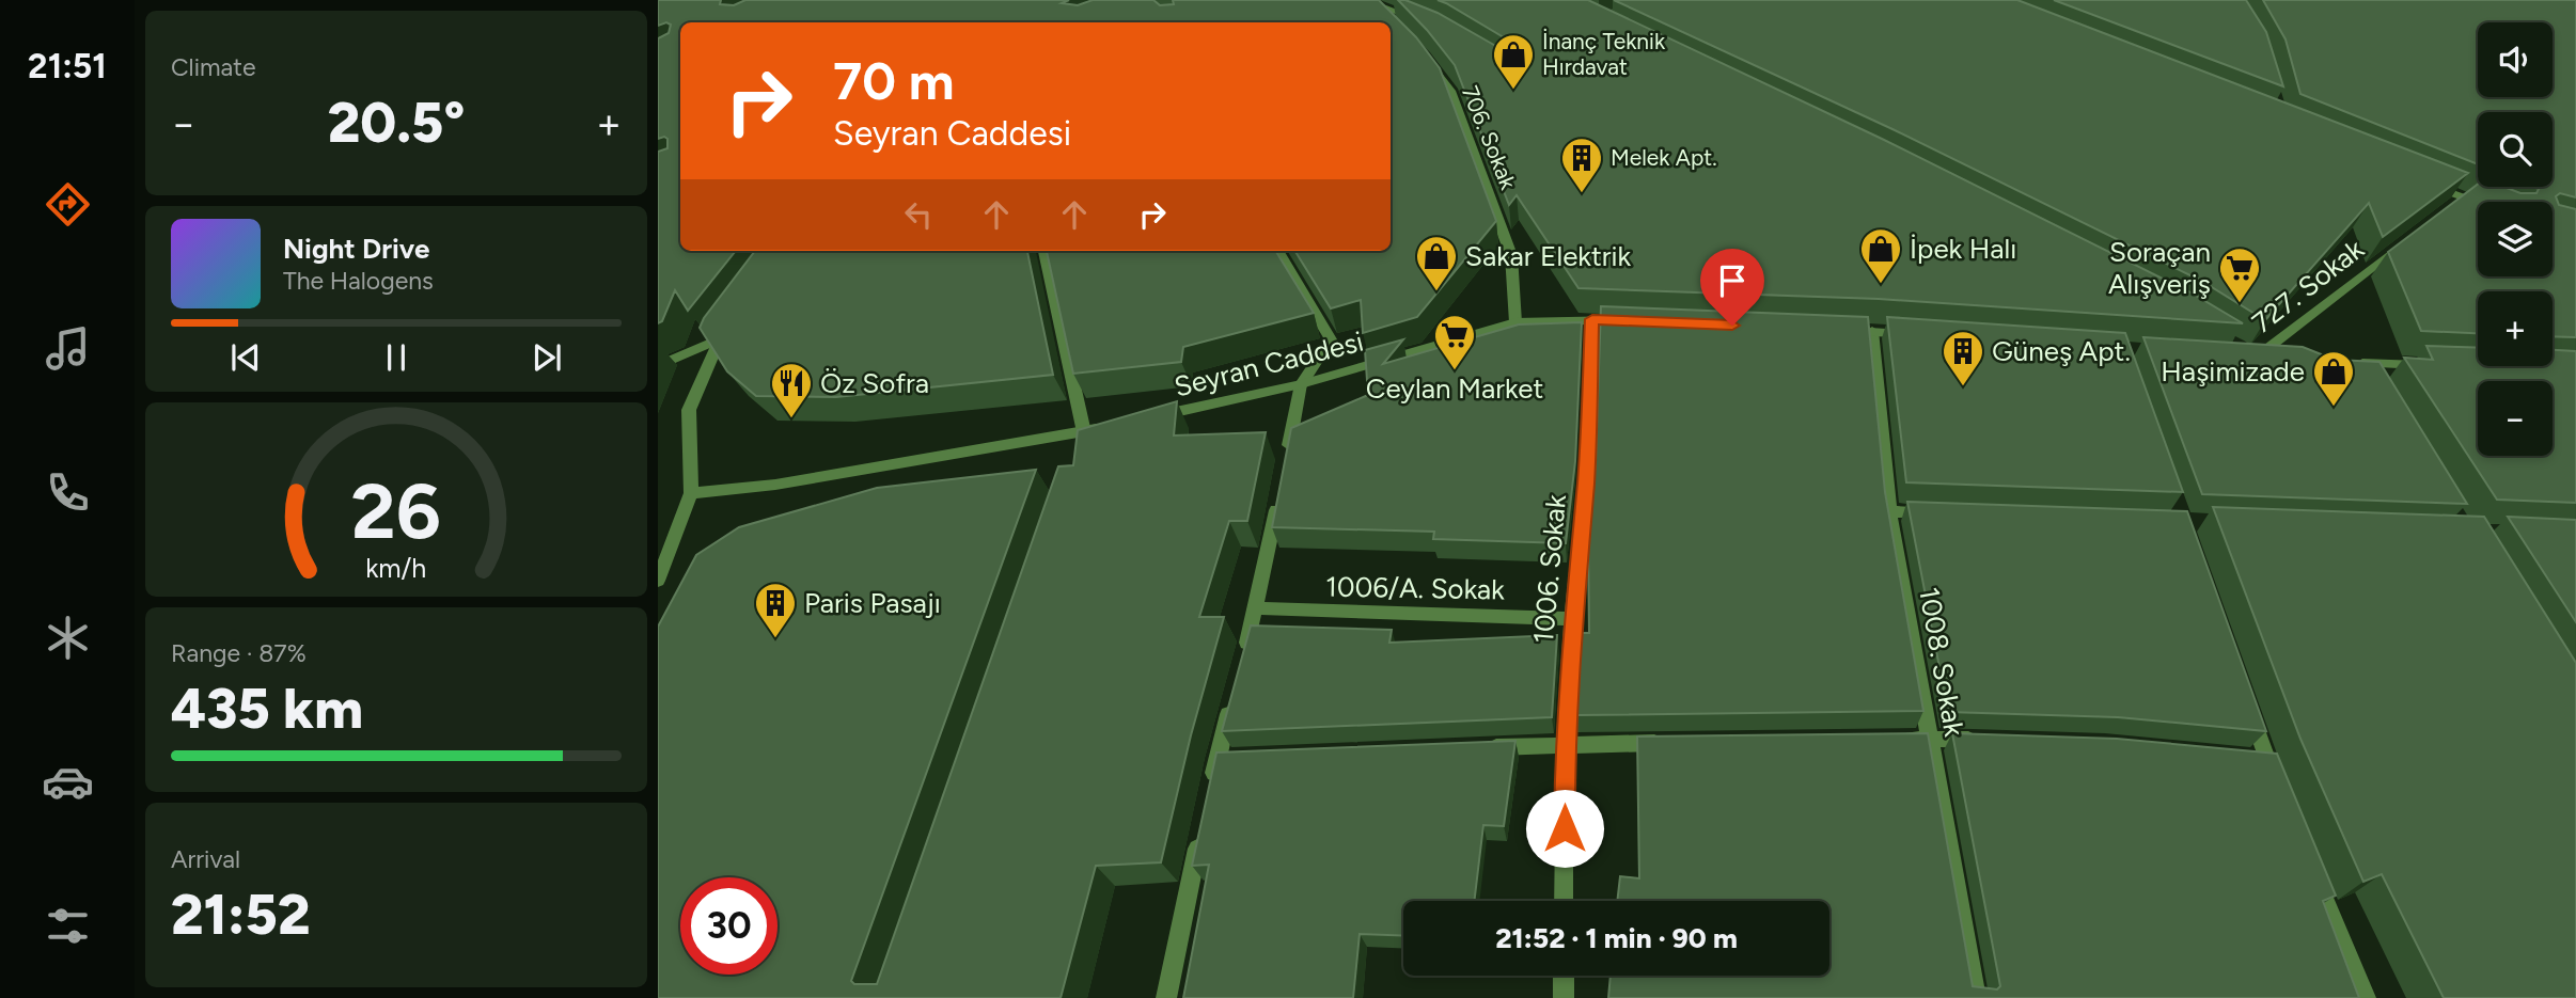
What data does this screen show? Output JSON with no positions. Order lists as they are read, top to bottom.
{
  "streets": {
    "street": [
      "706. Sokak",
      "727. Sokak",
      "Seyran Caddesi",
      "1006. Sokak",
      "1006/A. Sokak",
      "1008. Sokak"
    ]
  },
  "crossings": [
    ["706. Sokak", "Seyran Caddesi"],
    ["Seyran Caddesi", "1006. Sokak"],
    ["1006. Sokak", "1006/A. Sokak"]
  ],
  "places": {
    "shop": [
      "İnanç Teknik Hırdavat",
      "İpek Halı",
      "Sakar Elektrik",
      "Haşimizade"
    ],
    "building": ["Melek Apt.", "Güneş Apt.", "Paris Pasajı"],
    "supermarket": ["Soraçan Alışveriş", "Ceylan Market"],
    "restaurant": ["Öz Sofra"]
  },
  "page": {
    "tabs": "21:51",
    "tile": [
      "Climate",
      ["Range · 87%", "435 km"],
      ["Arrival", "21:52"]
    ],
    "map_buttons": ["+", "−"],
    "turn": ["70 m", "Seyran Caddesi"],
    "heat": ["−", "20.5°", "+"],
    "song": ["Night Drive", "The Halogens"],
    "limit": "30",
    "trip": "21:52 · 1 min · 90 m",
    "gauge": ["26", "km/h"]
  }
}
